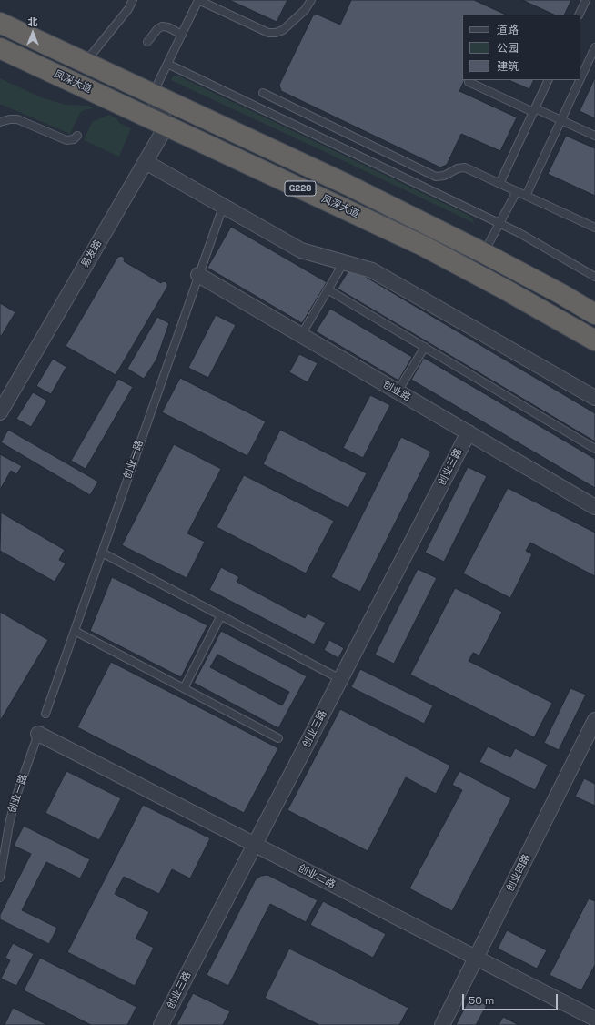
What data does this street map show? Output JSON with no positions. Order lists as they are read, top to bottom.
{
  "streets": {
    "highway": ["凤深大道", "G228"],
    "street": [
      "易发路",
      "创业路",
      "创业三路",
      "创业四路",
      "创业二路"
    ],
    "lane": ["创业一路"]
  },
  "crossings": [
    ["凤深大道", "易发路"],
    ["创业路", "创业一路"],
    ["创业路", "创业三路"],
    ["创业一路", "创业二路"],
    ["创业三路", "创业二路"],
    ["创业四路", "创业二路"]
  ],
  "legend": ["道路", "公园", "建筑"],
  "scale_bar": "50 m",
  "north": "top"
}
